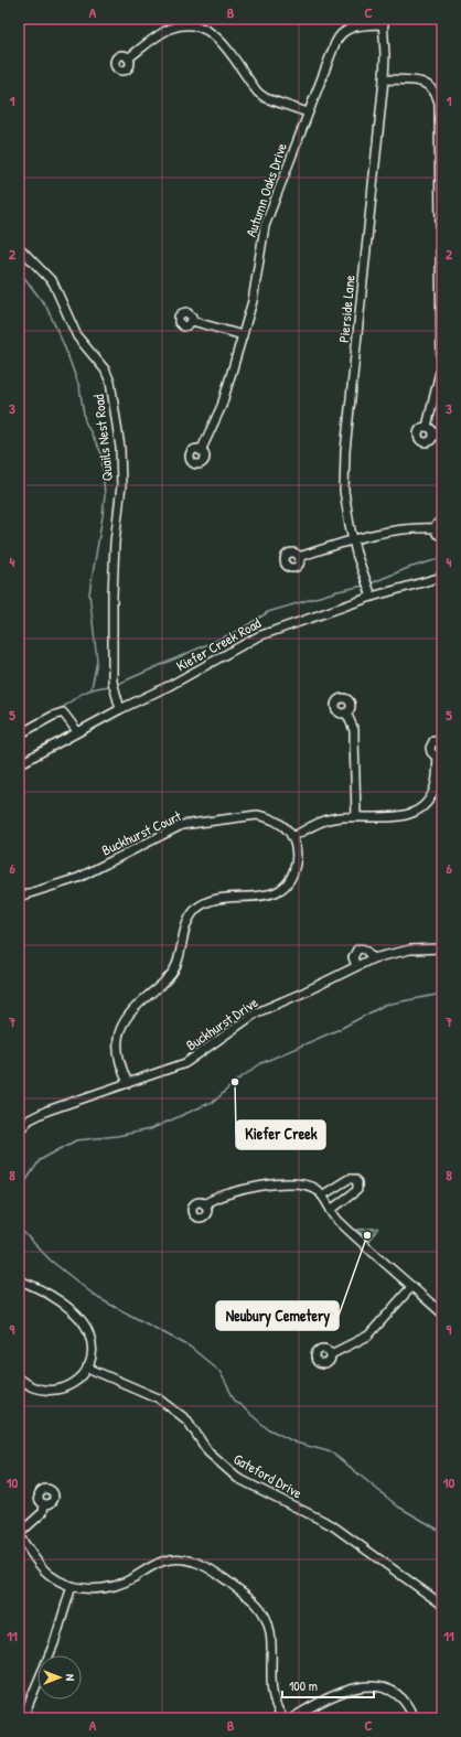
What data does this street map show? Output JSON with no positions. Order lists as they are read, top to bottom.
{
  "streets": {
    "street": [
      "Autumn Oaks Drive",
      "Pierside Lane",
      "Quails Nest Road",
      "Kiefer Creek Road",
      "Buckhurst Court",
      "Buckhurst Drive",
      "Gateford Drive"
    ]
  },
  "crossings": [
    ["Autumn Oaks Drive", "Pierside Lane"],
    ["Pierside Lane", "Kiefer Creek Road"],
    ["Quails Nest Road", "Kiefer Creek Road"]
  ],
  "places": ["Kiefer Creek", "Neubury Cemetery"],
  "scale_bar": "100 m",
  "north": "right",
  "grid": {
    "columns": ["A", "B", "C"],
    "rows": [
      "1",
      "2",
      "3",
      "4",
      "5",
      "6",
      "7",
      "8",
      "9",
      "10",
      "11"
    ]
  }
}
